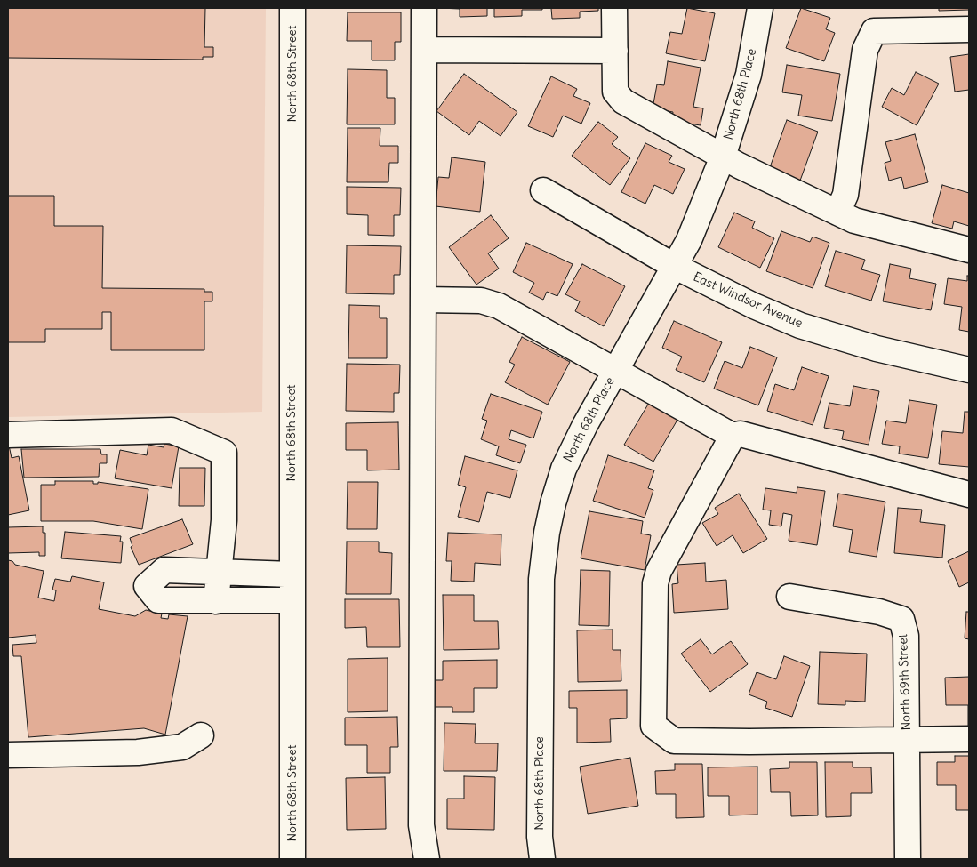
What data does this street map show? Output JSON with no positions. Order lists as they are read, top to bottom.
{
  "streets": {
    "street": [
      "North 68th Street",
      "North 68th Place",
      "East Windsor Avenue",
      "North 69th Street"
    ]
  },
  "crossings": [
    ["North 68th Place", "East Windsor Avenue"]
  ]
}
